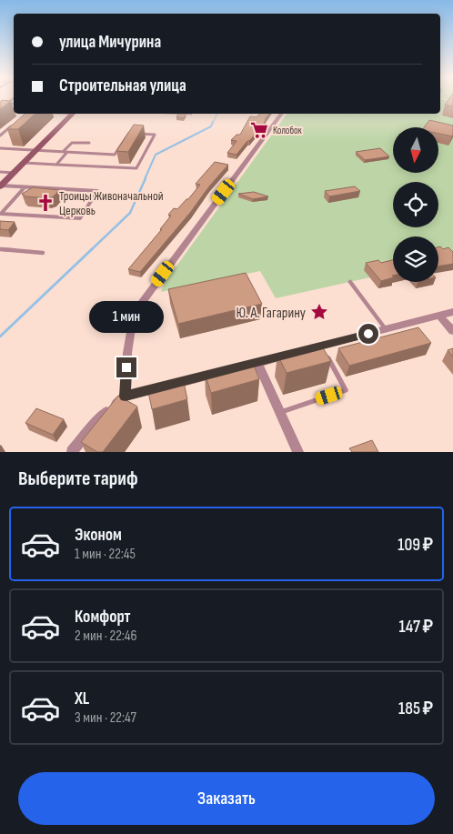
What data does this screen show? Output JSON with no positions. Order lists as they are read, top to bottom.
{
  "places": {
    "supermarket": ["Колобок"],
    "church": ["Троицы Живоначальной Церковь"],
    "place": ["Ю. А. Гагарину"]
  },
  "north": "bottom",
  "page": {
    "banner": ["улица Мичурина", "Строительная улица"],
    "bubble": "1 мин",
    "heading": "Выберите тариф",
    "list": [
      {
        "name": "Эконом",
        "note": "1 мин · 22:45",
        "value": "109 ₽"
      },
      {
        "name": "Комфорт",
        "note": "2 мин · 22:46",
        "value": "147 ₽"
      },
      {
        "name": "XL",
        "note": "3 мин · 22:47",
        "value": "185 ₽"
      }
    ],
    "buttons": "Заказать"
  }
}
